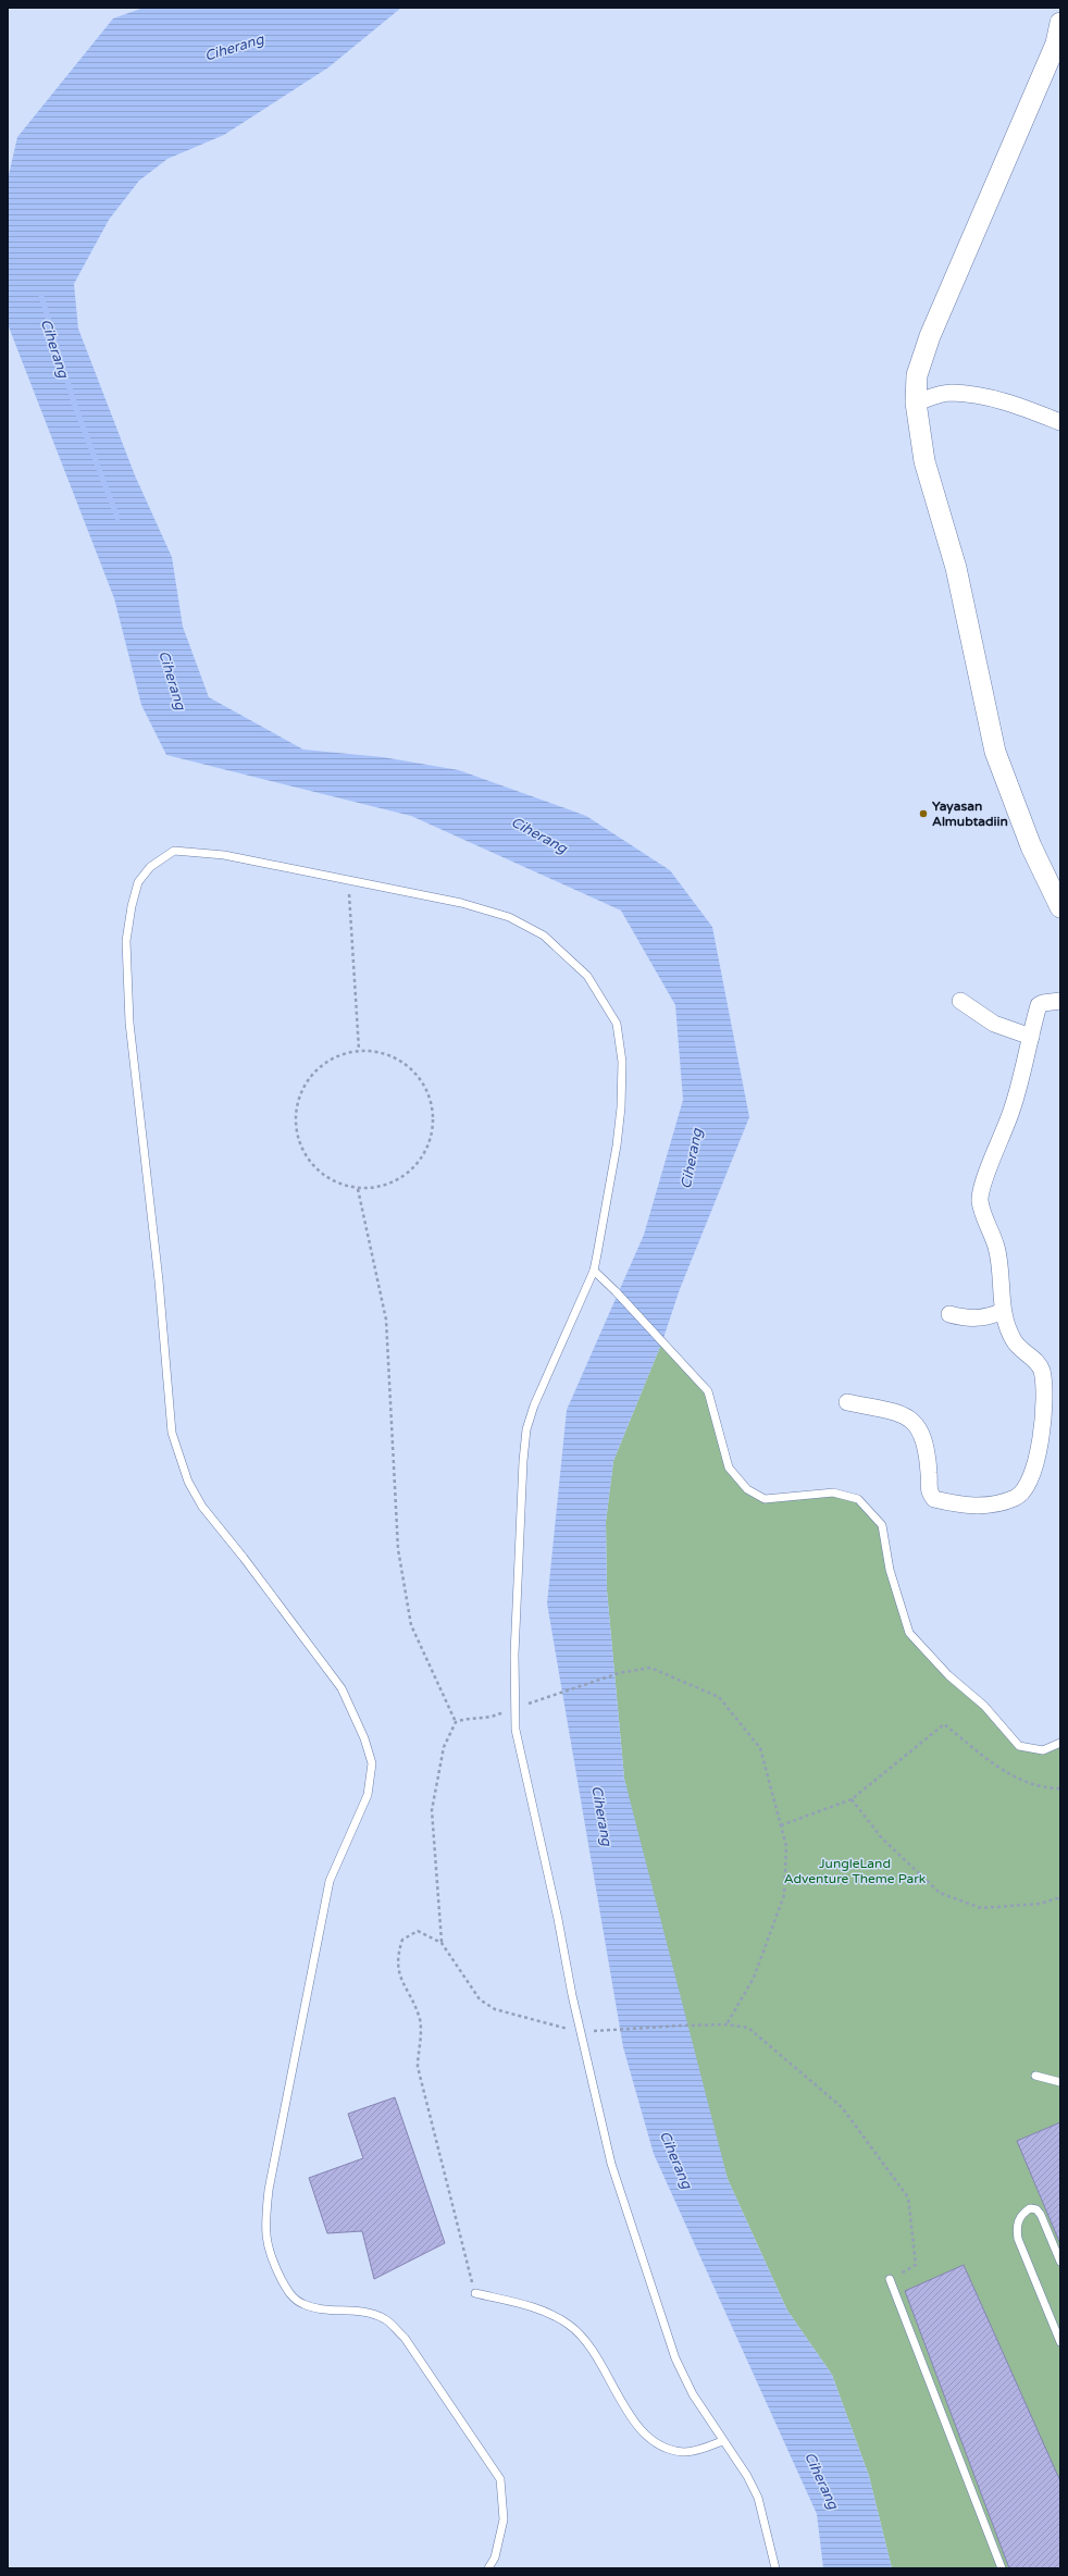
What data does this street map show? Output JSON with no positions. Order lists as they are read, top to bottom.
{
  "water": ["Ciherang"],
  "parks": ["JungleLand Adventure Theme Park"],
  "places": ["Yayasan Almubtadiin"]
}
